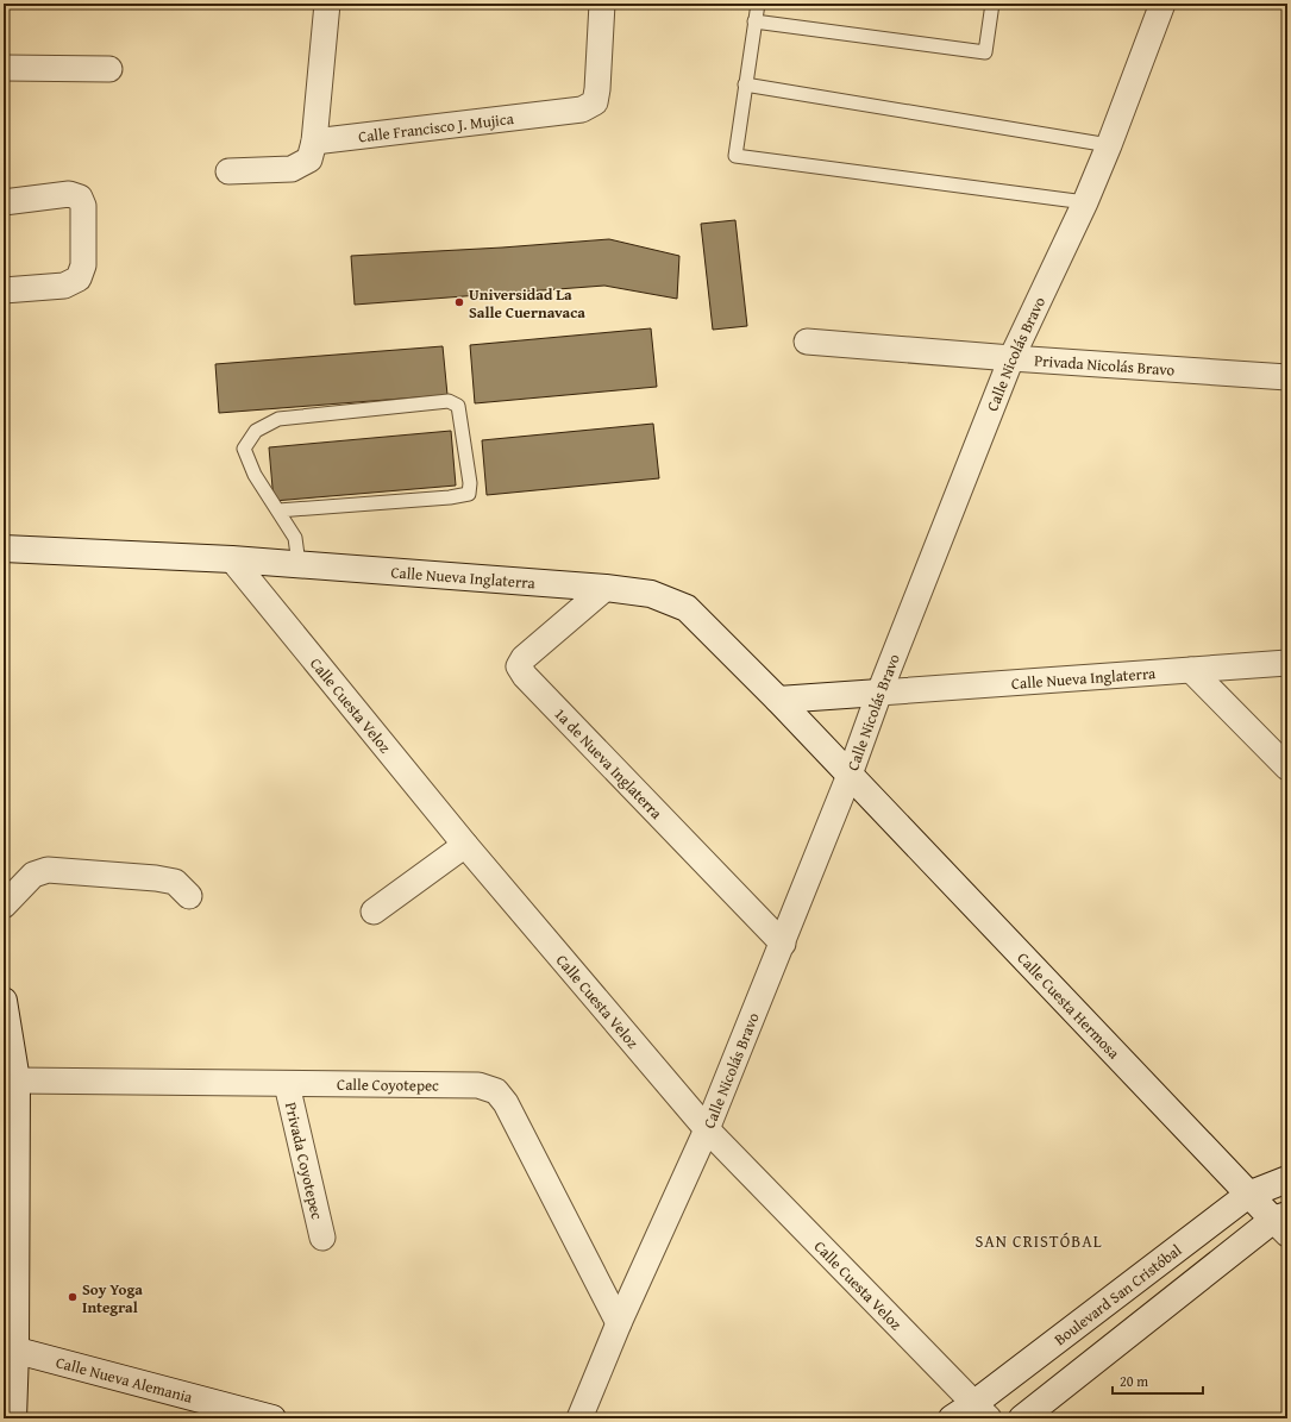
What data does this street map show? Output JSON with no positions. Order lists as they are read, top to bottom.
{
  "streets": {
    "street": [
      "Calle Francisco J. Mujica",
      "Calle Nicolás Bravo",
      "Privada Nicolás Bravo",
      "Calle Nueva Inglaterra",
      "Calle Cuesta Veloz",
      "1a de Nueva Inglaterra",
      "Calle Cuesta Hermosa",
      "Calle Coyotepec",
      "Privada Coyotepec",
      "Boulevard San Cristóbal",
      "Calle Nueva Alemania"
    ]
  },
  "crossings": [
    ["Calle Nicolás Bravo", "Privada Nicolás Bravo"],
    ["Calle Nicolás Bravo", "Calle Nueva Inglaterra"],
    ["Calle Nicolás Bravo", "Calle Cuesta Veloz"],
    ["Calle Nicolás Bravo", "1a de Nueva Inglaterra"],
    ["Calle Nicolás Bravo", "Calle Cuesta Hermosa"],
    ["Calle Nicolás Bravo", "Calle Coyotepec"],
    ["Calle Nueva Inglaterra", "Calle Cuesta Veloz"],
    ["Calle Nueva Inglaterra", "1a de Nueva Inglaterra"],
    ["Calle Nueva Inglaterra", "Calle Cuesta Hermosa"],
    ["Calle Cuesta Veloz", "Boulevard San Cristóbal"],
    ["Calle Cuesta Hermosa", "Boulevard San Cristóbal"],
    ["Calle Coyotepec", "Privada Coyotepec"]
  ],
  "districts": ["SAN CRISTÓBAL"],
  "places": ["Universidad La Salle Cuernavaca", "Soy Yoga Integral"],
  "scale_bar": "20 m"
}
